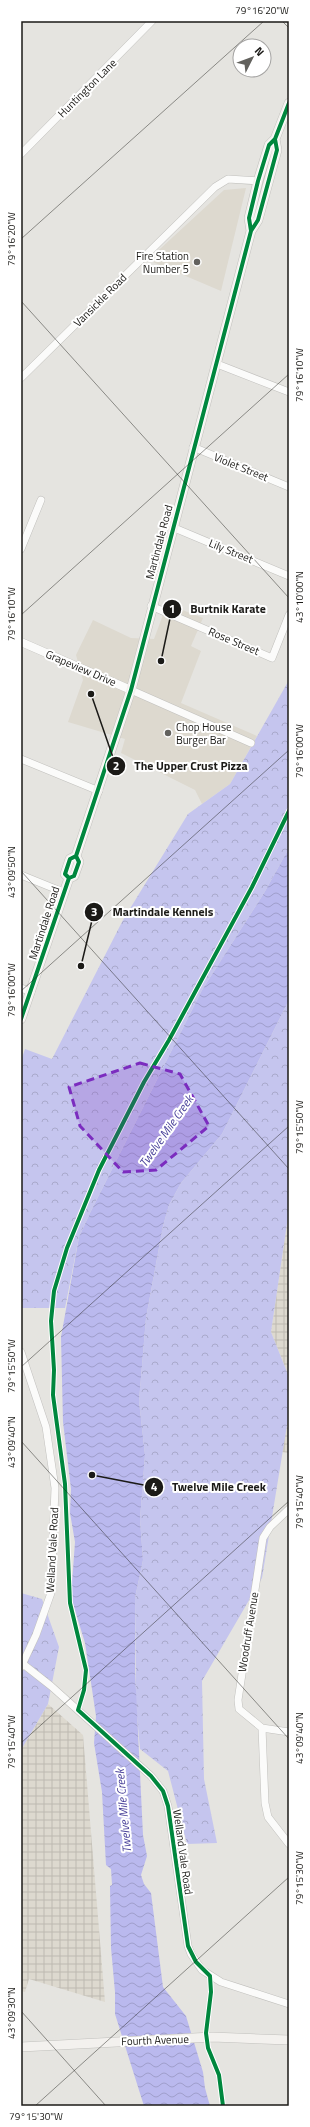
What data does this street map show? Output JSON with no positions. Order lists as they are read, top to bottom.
{
  "streets": {
    "main road": ["Martindale Road", "Fourth Avenue"],
    "street": [
      "Huntington Lane",
      "Vansickle Road",
      "Violet Street",
      "Lily Street",
      "Rose Street",
      "Grapeview Drive",
      "Welland Vale Road",
      "Woodruff Avenue"
    ]
  },
  "crossings": [
    ["Vansickle Road", "Martindale Road"],
    ["Violet Street", "Martindale Road"],
    ["Martindale Road", "Lily Street"],
    ["Martindale Road", "Rose Street"],
    ["Martindale Road", "Grapeview Drive"]
  ],
  "water": ["Twelve Mile Creek"],
  "places": [
    "Fire Station Number 5",
    "Burtnik Karate",
    "The Upper Crust Pizza",
    "Chop House Burger Bar",
    "Martindale Kennels",
    "Twelve Mile Creek"
  ],
  "north": "top right",
  "coordinates": [
    "79°16'20\"W",
    "79°16'10\"W",
    "43°10'00\"N",
    "79°16'00\"W",
    "43°09'50\"N",
    "79°15'50\"W",
    "43°09'40\"N",
    "79°15'40\"W",
    "79°15'30\"W",
    "43°09'30\"N"
  ]
}
